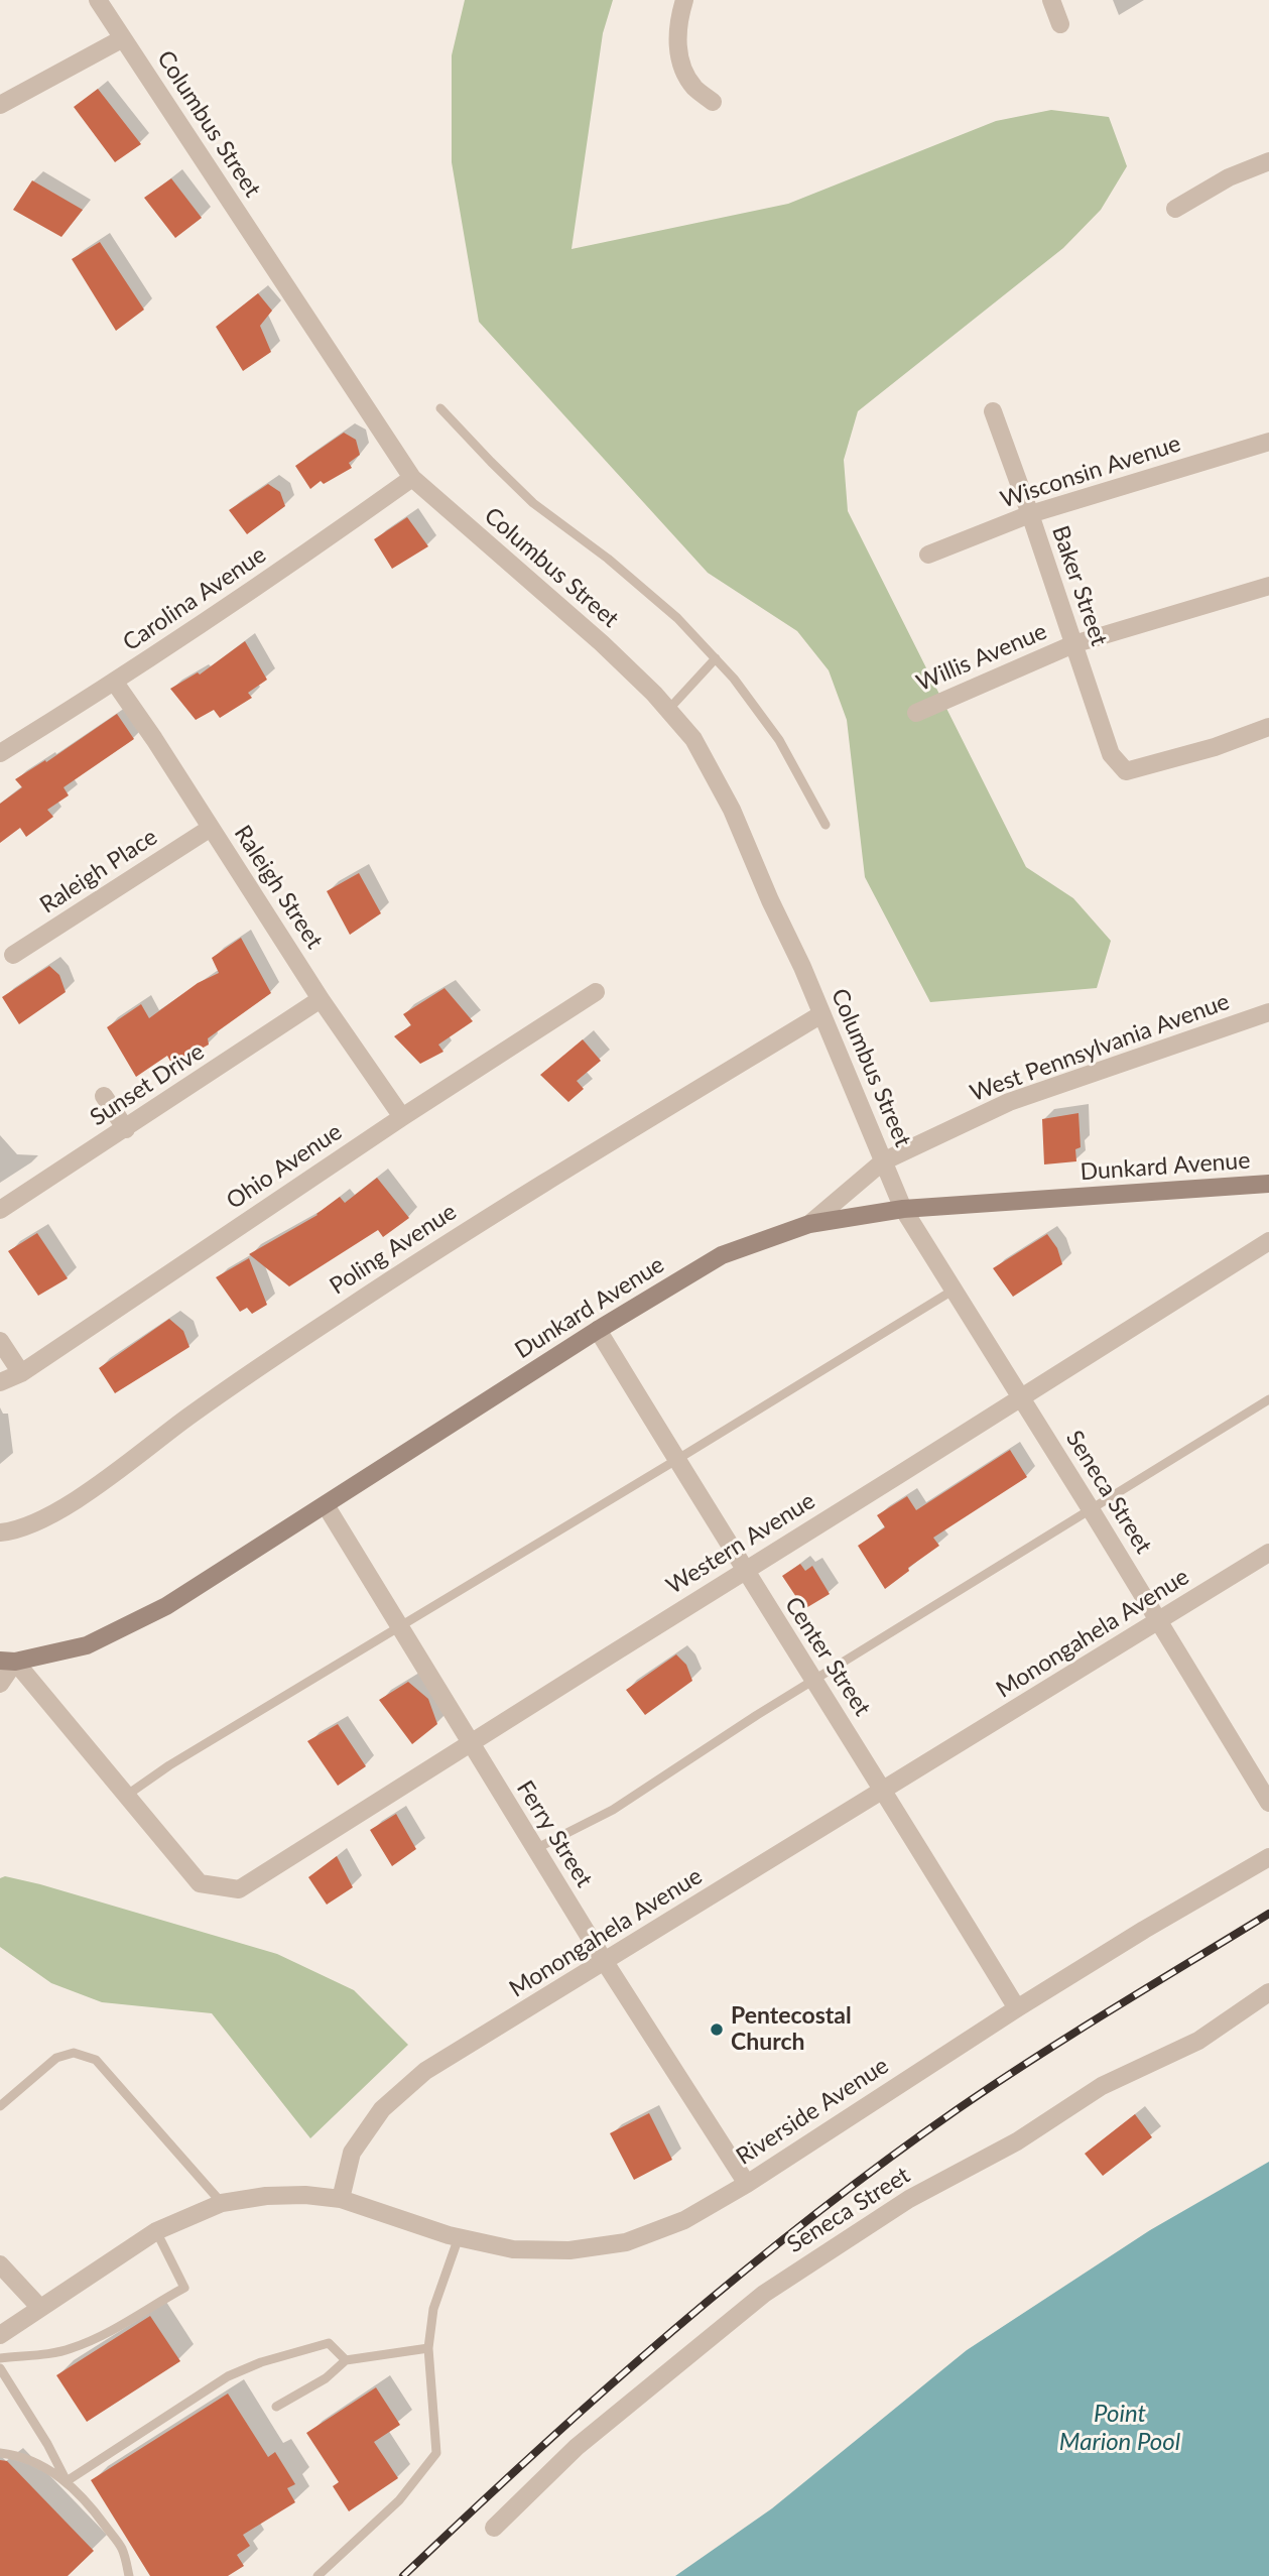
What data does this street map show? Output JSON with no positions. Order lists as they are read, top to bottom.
{
  "streets": {
    "main road": ["Dunkard Avenue"],
    "street": [
      "Columbus Street",
      "Wisconsin Avenue",
      "Baker Street",
      "Carolina Avenue",
      "Willis Avenue",
      "Raleigh Place",
      "Raleigh Street",
      "West Pennsylvania Avenue",
      "Sunset Drive",
      "Ohio Avenue",
      "Poling Avenue",
      "Seneca Street",
      "Western Avenue",
      "Monongahela Avenue",
      "Center Street",
      "Ferry Street",
      "Riverside Avenue"
    ]
  },
  "crossings": [
    ["Columbus Street", "Carolina Avenue"],
    ["Columbus Street", "West Pennsylvania Avenue"],
    ["Columbus Street", "Dunkard Avenue"],
    ["Columbus Street", "Poling Avenue"],
    ["Columbus Street", "Seneca Street"],
    ["Wisconsin Avenue", "Baker Street"],
    ["Baker Street", "Willis Avenue"],
    ["Carolina Avenue", "Raleigh Street"],
    ["Raleigh Place", "Raleigh Street"],
    ["Raleigh Street", "Sunset Drive"],
    ["Raleigh Street", "Ohio Avenue"],
    ["West Pennsylvania Avenue", "Dunkard Avenue"],
    ["Dunkard Avenue", "Seneca Street"],
    ["Dunkard Avenue", "Center Street"],
    ["Dunkard Avenue", "Ferry Street"],
    ["Seneca Street", "Western Avenue"],
    ["Seneca Street", "Monongahela Avenue"],
    ["Western Avenue", "Center Street"],
    ["Western Avenue", "Ferry Street"],
    ["Monongahela Avenue", "Center Street"],
    ["Monongahela Avenue", "Ferry Street"],
    ["Monongahela Avenue", "Riverside Avenue"],
    ["Center Street", "Riverside Avenue"],
    ["Ferry Street", "Riverside Avenue"]
  ],
  "water": ["Point Marion Pool"],
  "places": ["Pentecostal Church"]
}
